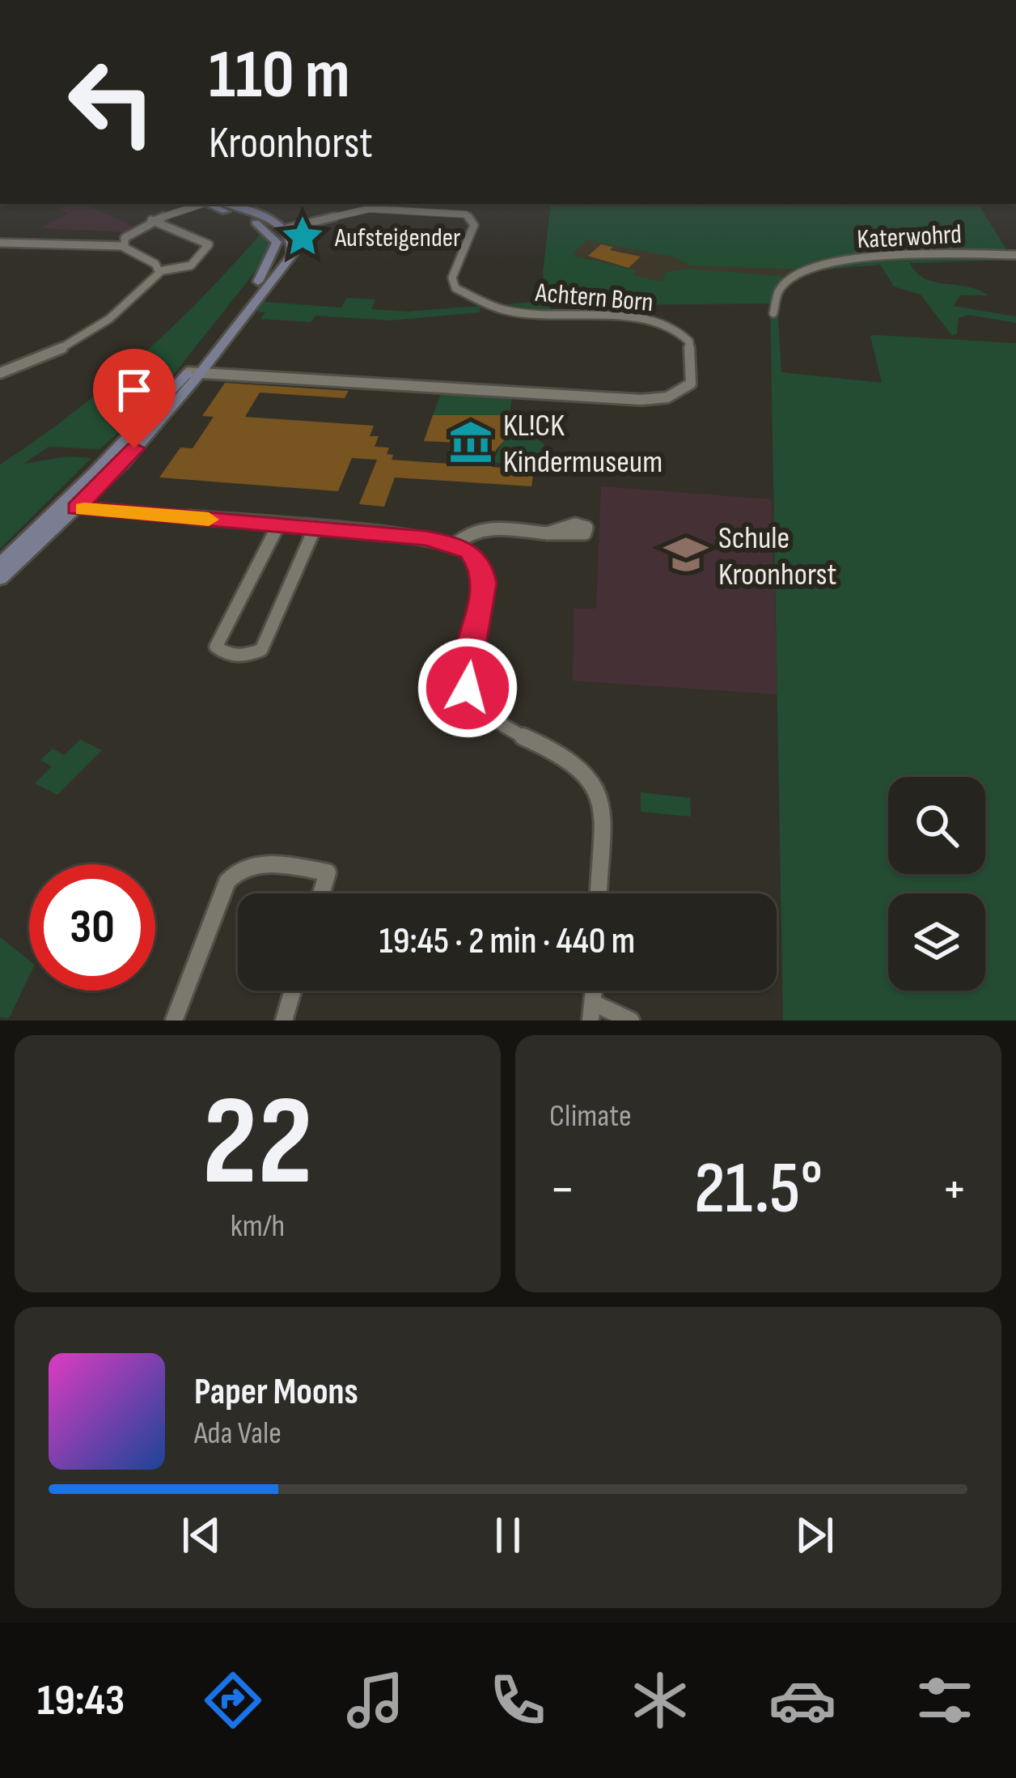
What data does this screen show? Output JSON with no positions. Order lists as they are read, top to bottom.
{
  "streets": {
    "street": ["Katerwohrd", "Achtern Born"]
  },
  "places": {
    "place": ["Aufsteigender"],
    "museum": ["KL!CK Kindermuseum"],
    "school or university": ["Schule Kroonhorst"]
  },
  "page": {
    "turn": ["110 m", "Kroonhorst"],
    "limit": "30",
    "trip": "19:45 · 2 min · 440 m",
    "tile": [
      ["22", "km/h"],
      "Climate"
    ],
    "heat": ["−", "21.5°", "+"],
    "song": ["Paper Moons", "Ada Vale"],
    "tabs": "19:43"
  }
}
